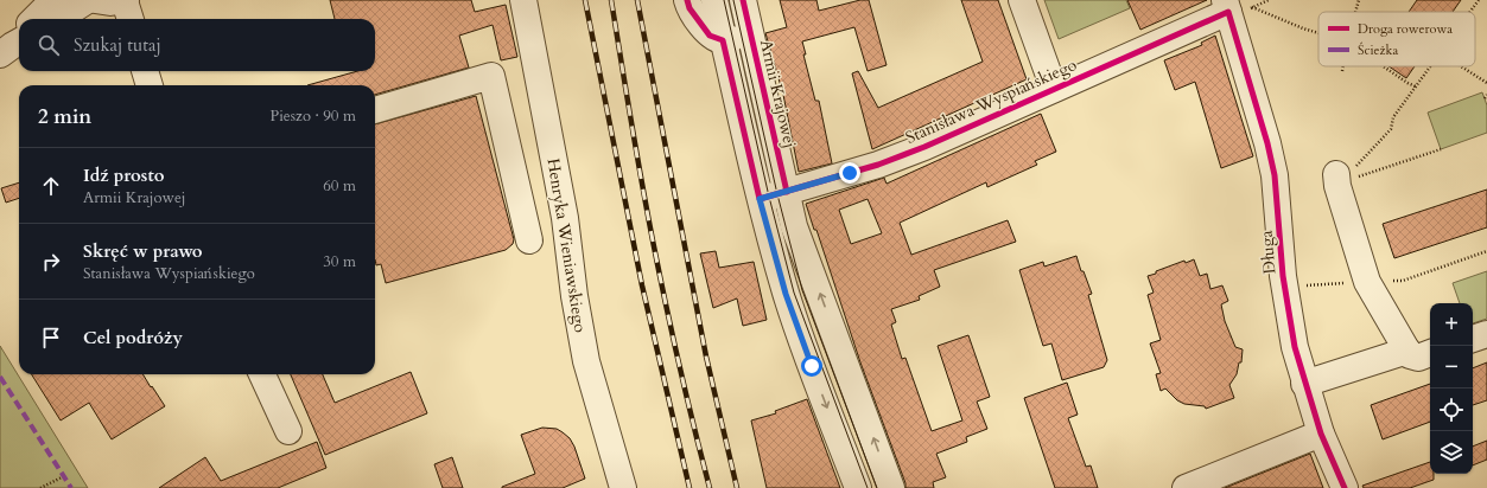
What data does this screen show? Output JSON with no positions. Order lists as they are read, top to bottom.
{
  "streets": {
    "street": [
      "Armii Krajowej",
      "Stanisława Wyspiańskiego",
      "Henryka Wieniawskiego",
      "Długa"
    ]
  },
  "crossings": [
    ["Armii Krajowej", "Stanisława Wyspiańskiego"],
    ["Stanisława Wyspiańskiego", "Długa"]
  ],
  "legend": ["Droga rowerowa", "Ścieżka"],
  "page": {
    "search": "Szukaj tutaj",
    "heading": ["2 min", "Pieszo · 90 m"],
    "list": [
      ["Idź prosto", "Armii Krajowej", "60 m"],
      ["Skręć w prawo", "Stanisława Wyspiańskiego", "30 m"],
      "Cel podróży"
    ],
    "map_buttons": ["+", "−"]
  }
}
